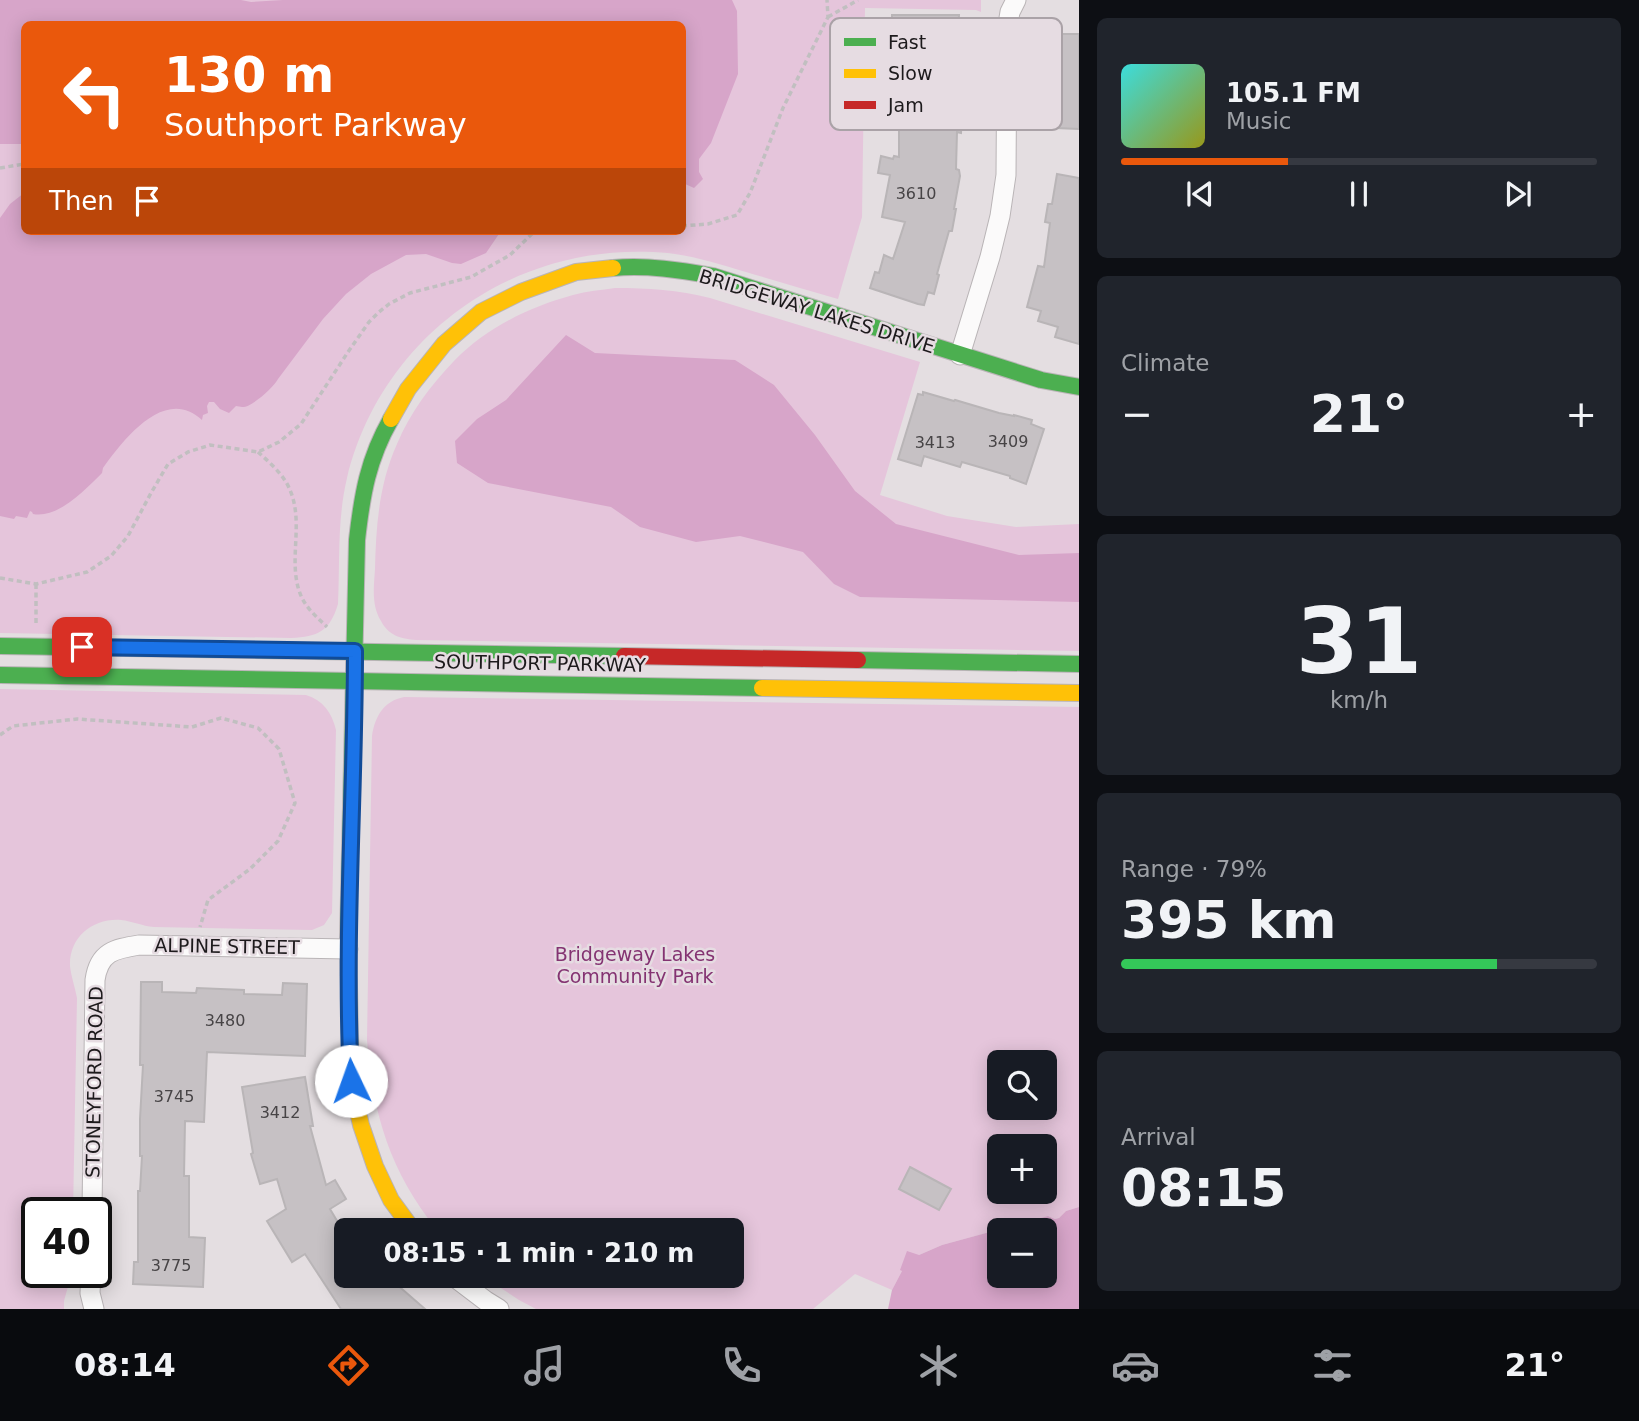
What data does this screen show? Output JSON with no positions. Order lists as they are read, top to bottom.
{
  "streets": {
    "street": [
      "BRIDGEWAY LAKES DRIVE",
      "SOUTHPORT PARKWAY",
      "ALPINE STREET",
      "STONEYFORD ROAD"
    ]
  },
  "crossings": [
    ["BRIDGEWAY LAKES DRIVE", "SOUTHPORT PARKWAY"],
    ["BRIDGEWAY LAKES DRIVE", "ALPINE STREET"],
    ["ALPINE STREET", "STONEYFORD ROAD"]
  ],
  "parks": ["Bridgeway Lakes Community Park"],
  "house_numbers": [
    "3610",
    "3409",
    "3413",
    "3480",
    "3745",
    "3412",
    "3775"
  ],
  "legend": ["Fast", "Slow", "Jam"],
  "page": {
    "turn": ["130 m", "Southport Parkway"],
    "song": ["105.1 FM", "Music"],
    "then": "Then",
    "tile": [
      "Climate",
      ["31", "km/h"],
      ["Range · 79%", "395 km"],
      ["Arrival", "08:15"]
    ],
    "heat": ["−", "21°", "+"],
    "map_buttons": ["+", "−"],
    "limit": "40",
    "trip": "08:15 · 1 min · 210 m",
    "tabs": ["08:14", "21°"]
  }
}
